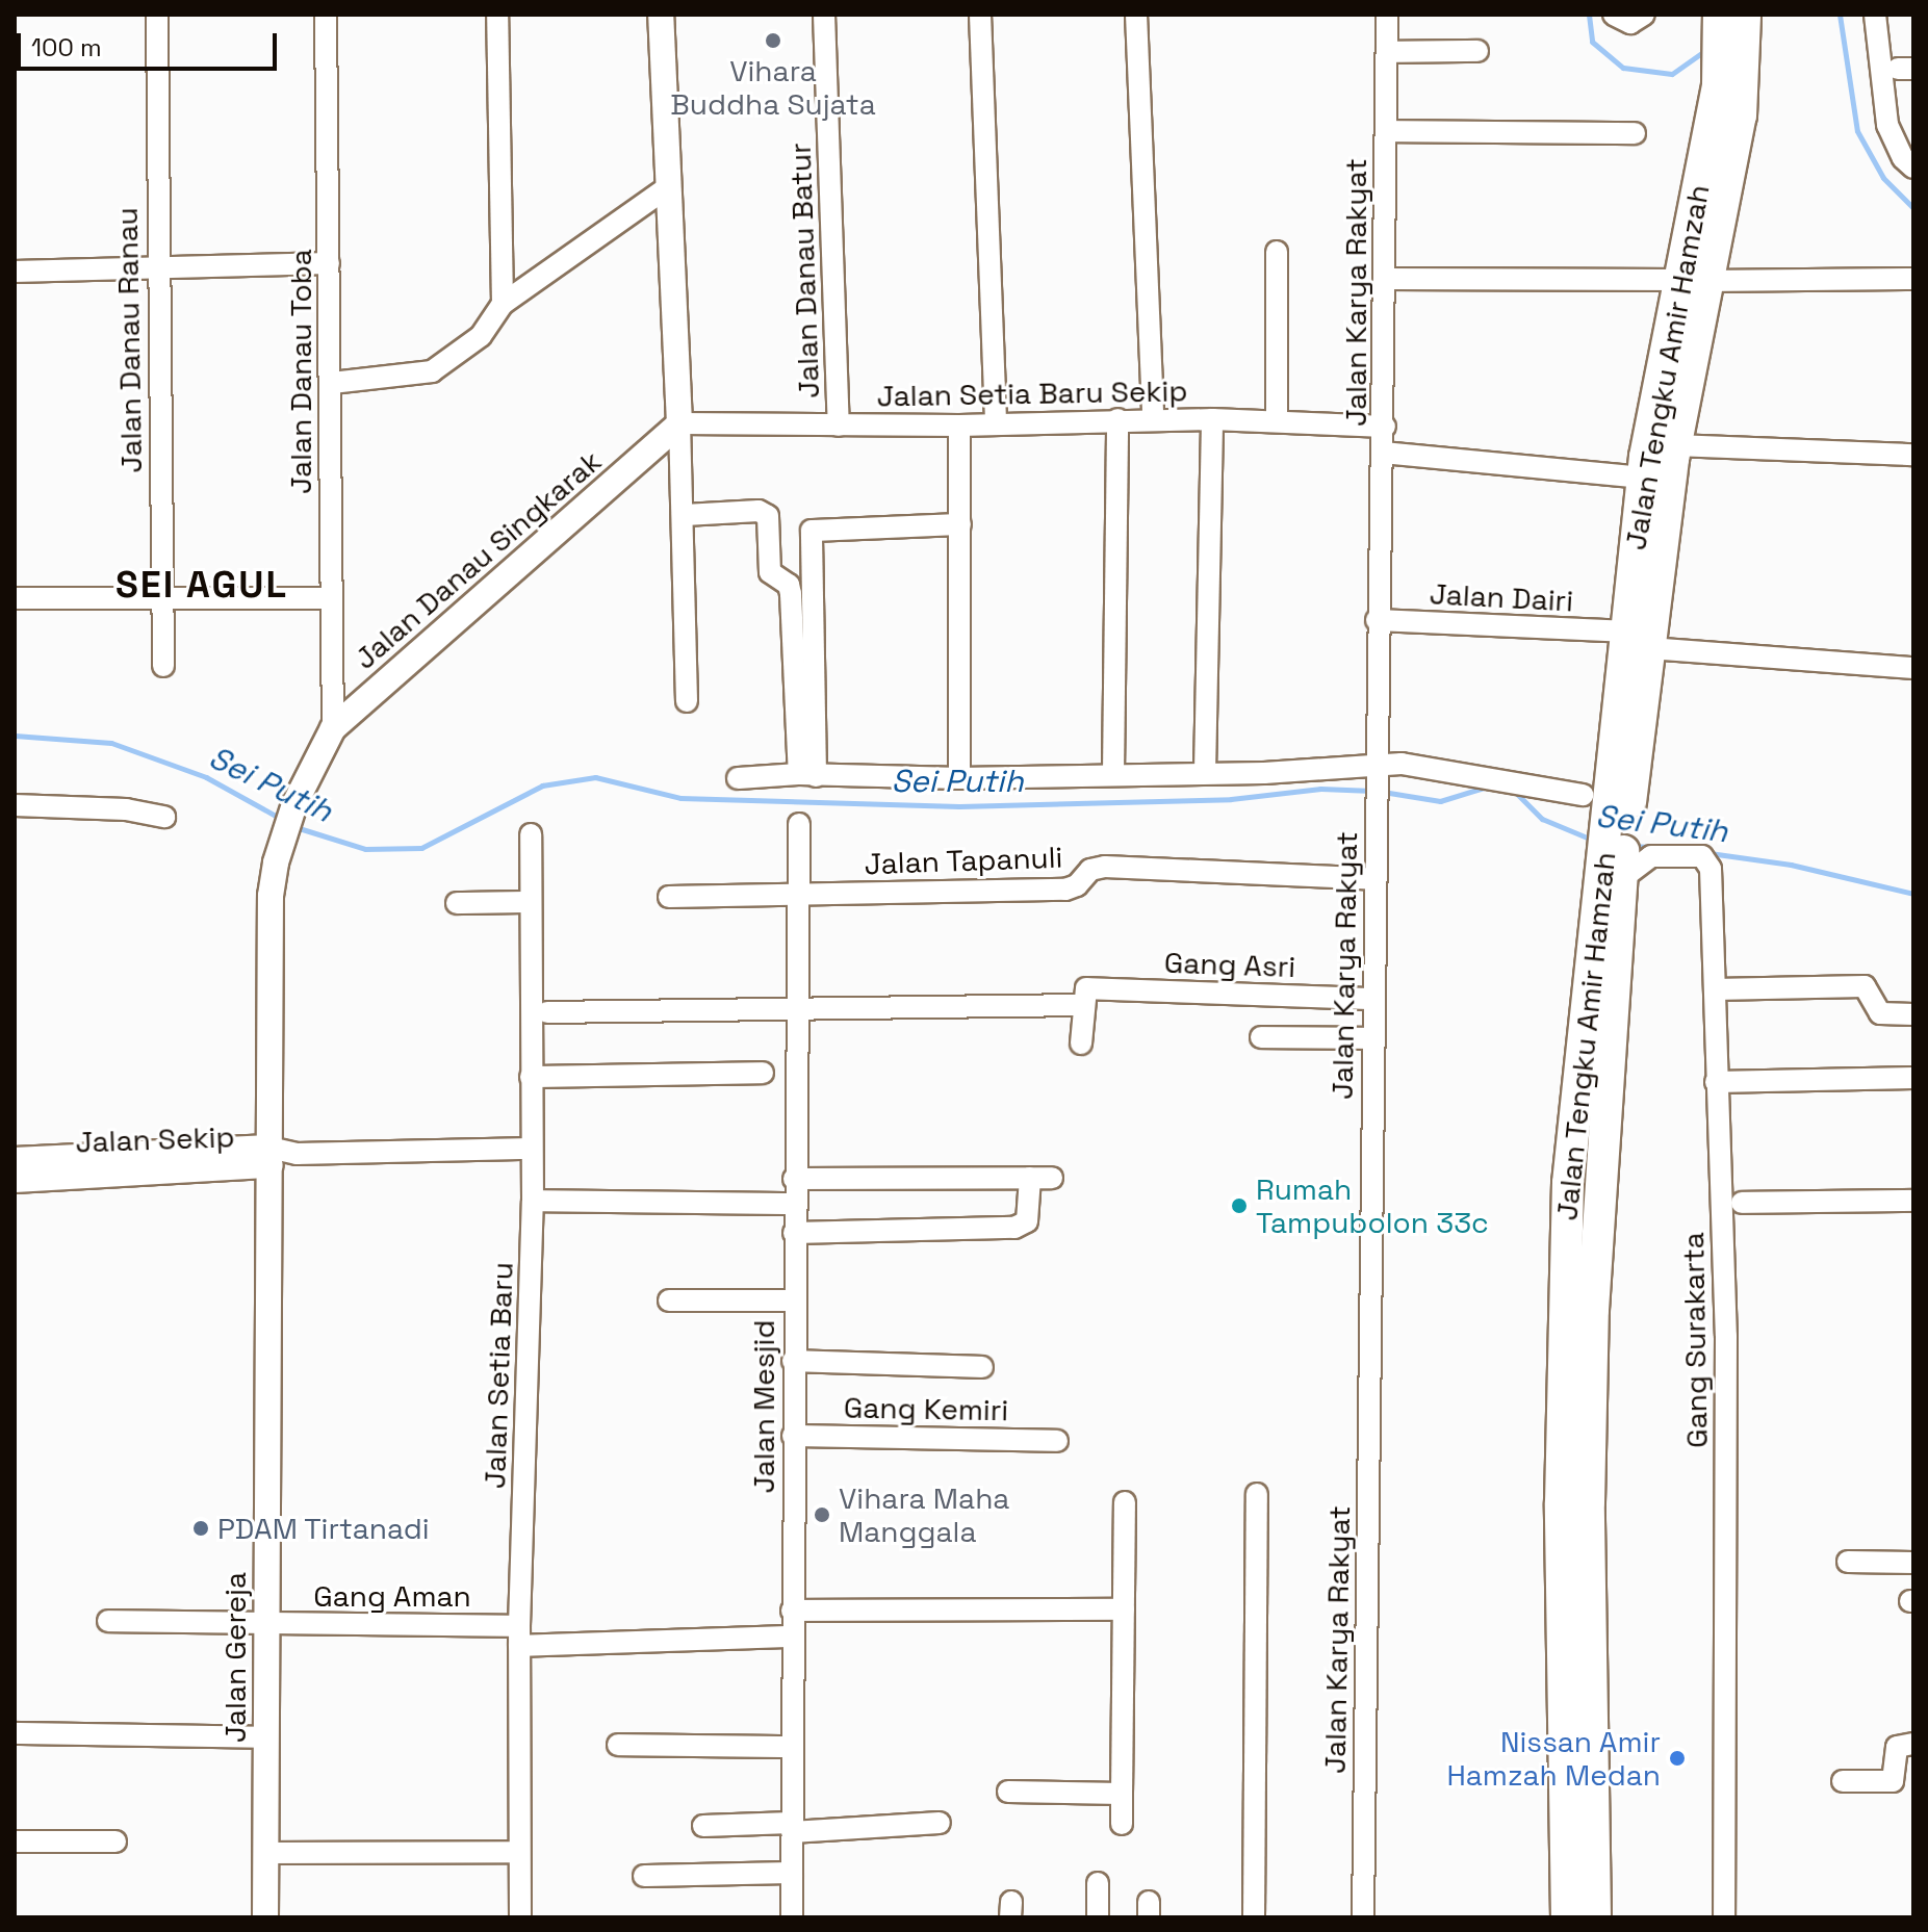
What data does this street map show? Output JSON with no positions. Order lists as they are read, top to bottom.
{
  "streets": {
    "main road": ["Jalan Tengku Amir Hamzah"],
    "street": [
      "Jalan Danau Batur",
      "Jalan Karya Rakyat",
      "Jalan Danau Ranau",
      "Jalan Danau Toba",
      "Jalan Setia Baru Sekip",
      "Jalan Danau Singkarak",
      "Jalan Dairi",
      "Jalan Tapanuli",
      "Gang Asri",
      "Jalan Sekip",
      "Gang Surakarta",
      "Jalan Setia Baru",
      "Jalan Mesjid",
      "Gang Kemiri",
      "Gang Aman",
      "Jalan Gereja"
    ]
  },
  "crossings": [
    ["Jalan Danau Batur", "Jalan Setia Baru Sekip"],
    ["Jalan Karya Rakyat", "Jalan Setia Baru Sekip"],
    ["Jalan Karya Rakyat", "Jalan Dairi"],
    ["Jalan Karya Rakyat", "Jalan Tapanuli"],
    ["Jalan Karya Rakyat", "Gang Asri"],
    ["Jalan Tengku Amir Hamzah", "Jalan Dairi"],
    ["Jalan Tengku Amir Hamzah", "Gang Surakarta"],
    ["Jalan Danau Toba", "Jalan Danau Singkarak"],
    ["Jalan Setia Baru Sekip", "Jalan Danau Singkarak"],
    ["Jalan Danau Singkarak", "Jalan Sekip"],
    ["Jalan Danau Singkarak", "Jalan Gereja"],
    ["Jalan Tapanuli", "Jalan Mesjid"],
    ["Gang Asri", "Jalan Mesjid"],
    ["Jalan Sekip", "Jalan Setia Baru"],
    ["Jalan Sekip", "Jalan Gereja"],
    ["Jalan Setia Baru", "Gang Aman"],
    ["Jalan Mesjid", "Gang Kemiri"],
    ["Jalan Mesjid", "Gang Aman"],
    ["Gang Aman", "Jalan Gereja"]
  ],
  "districts": ["SEI AGUL"],
  "water": ["Sei Putih"],
  "places": [
    "Vihara Buddha Sujata",
    "Rumah Tampubolon 33c",
    "Vihara Maha Manggala",
    "PDAM Tirtanadi",
    "Nissan Amir Hamzah Medan"
  ],
  "scale_bar": "100 m"
}
